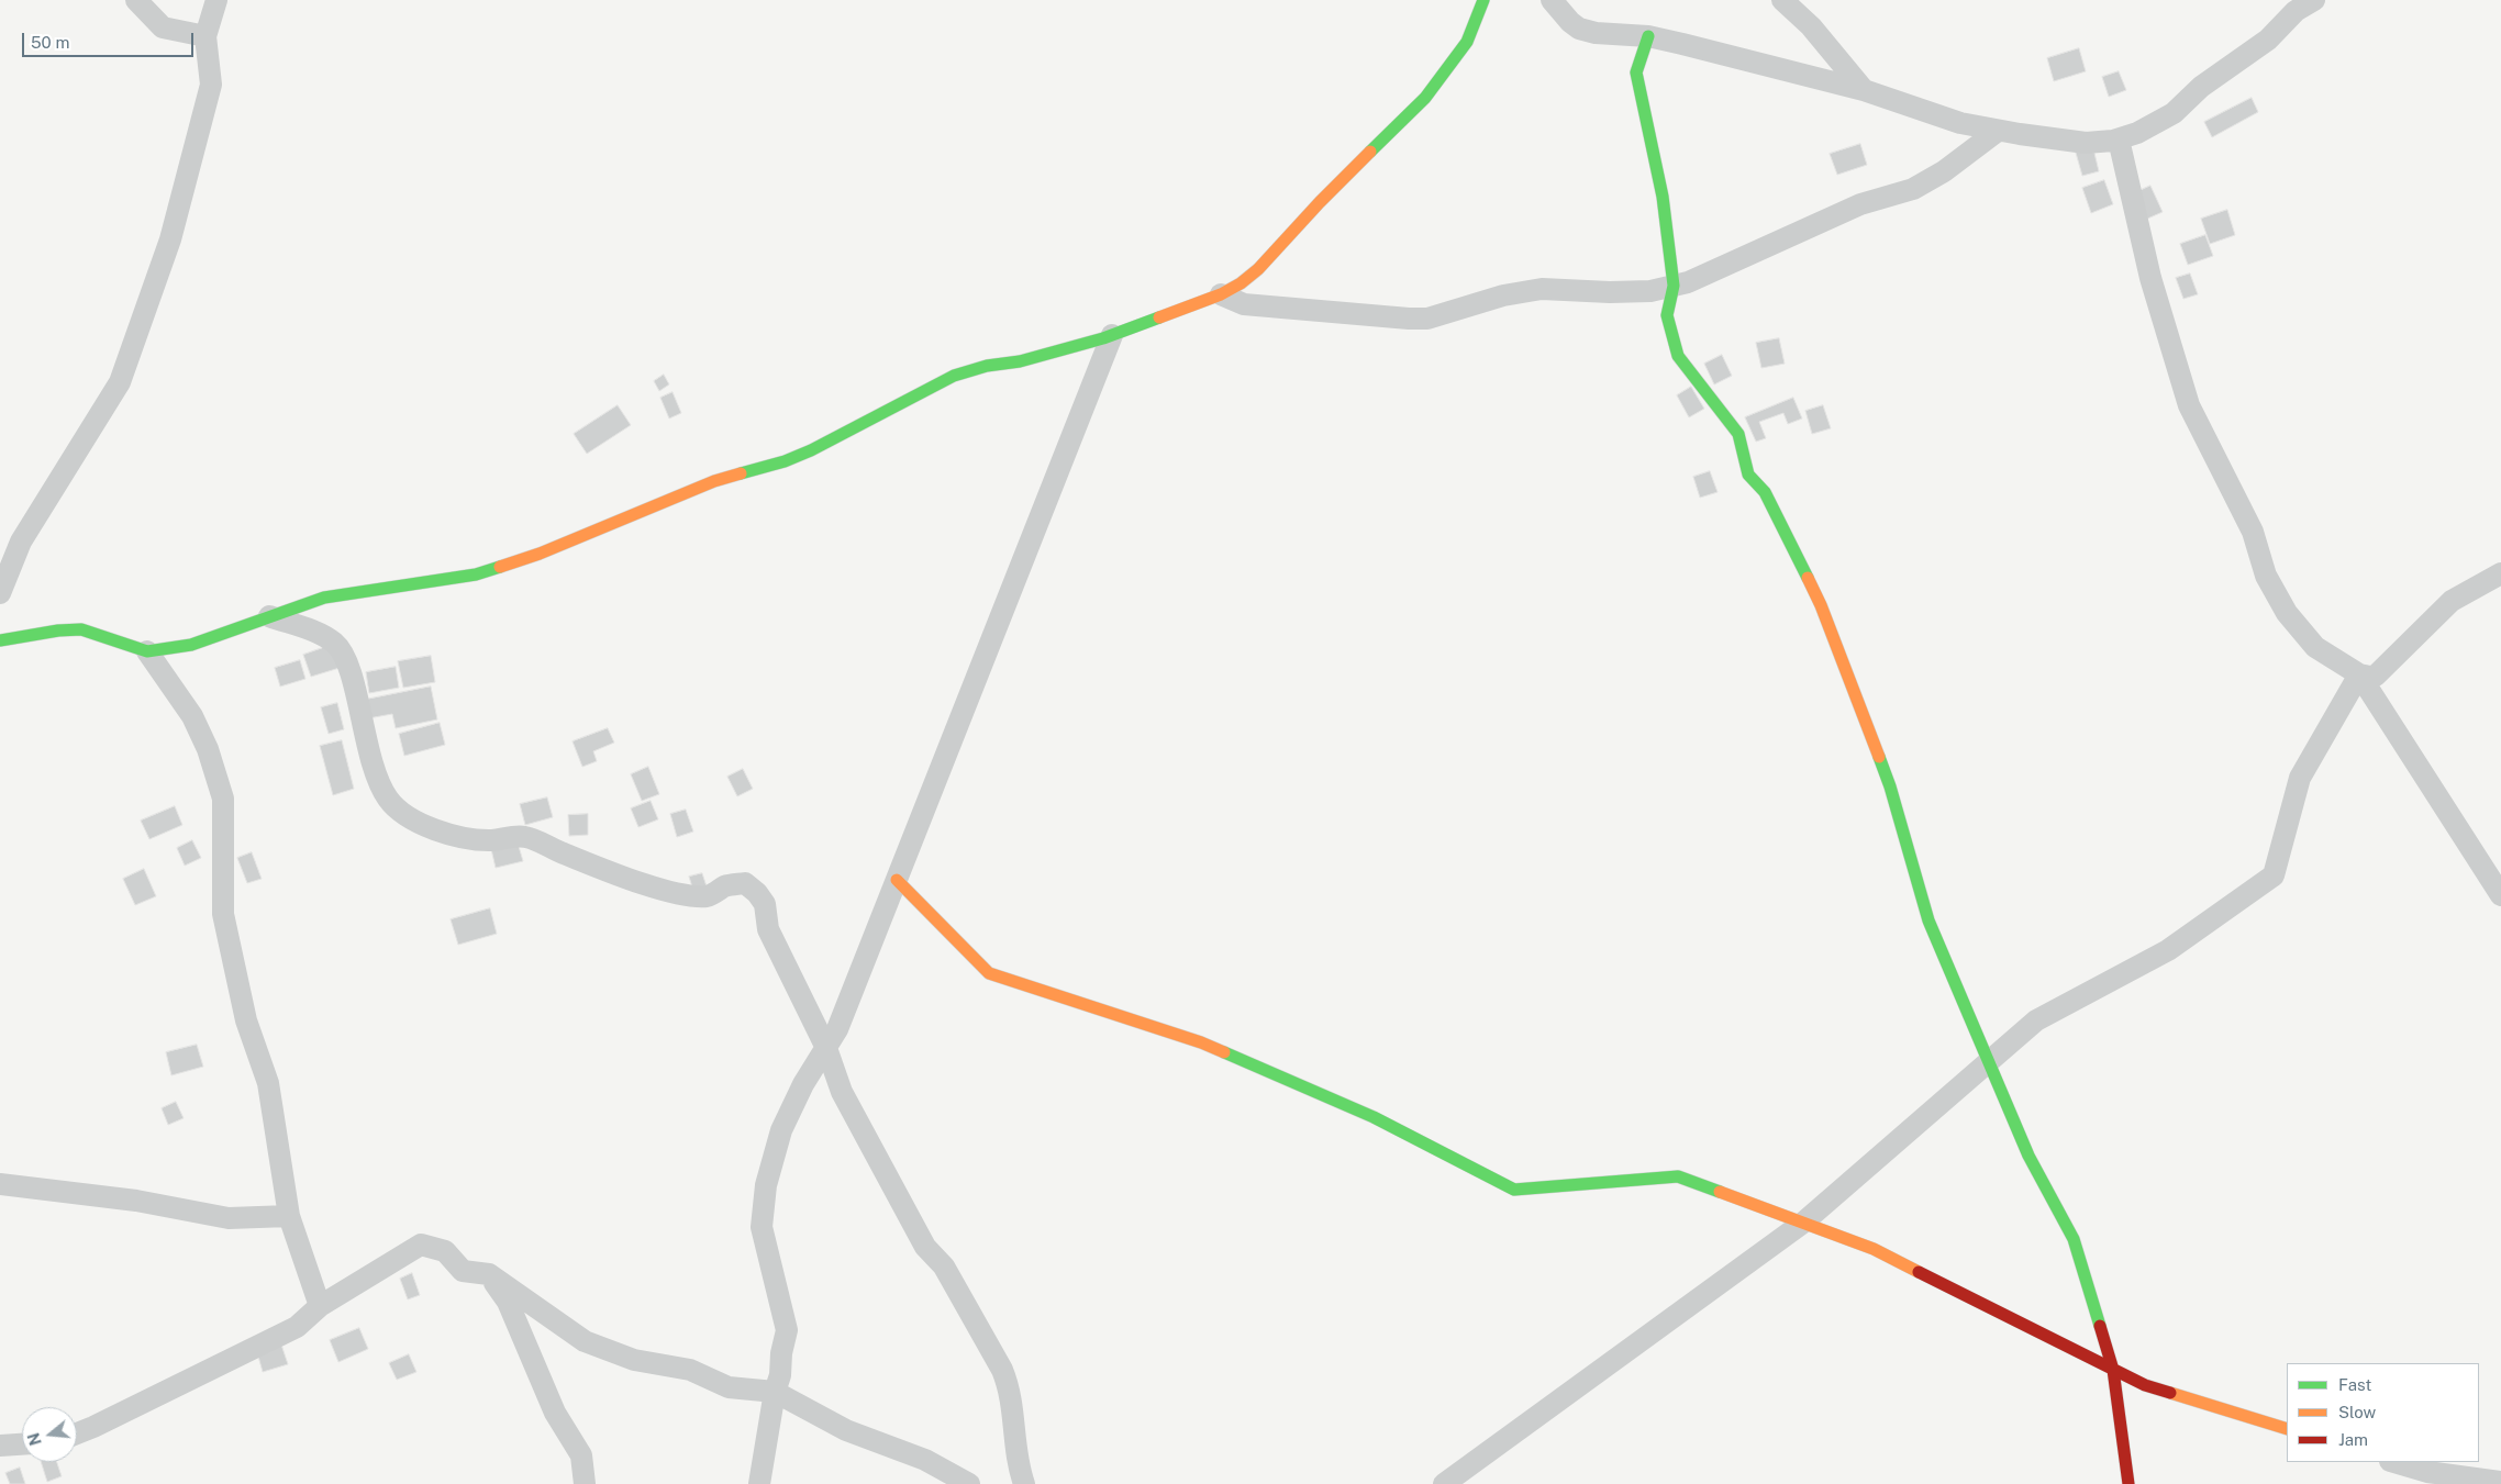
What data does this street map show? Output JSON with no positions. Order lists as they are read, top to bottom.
{
  "legend": ["Fast", "Slow", "Jam"],
  "scale_bar": "50 m",
  "north": "left"
}
